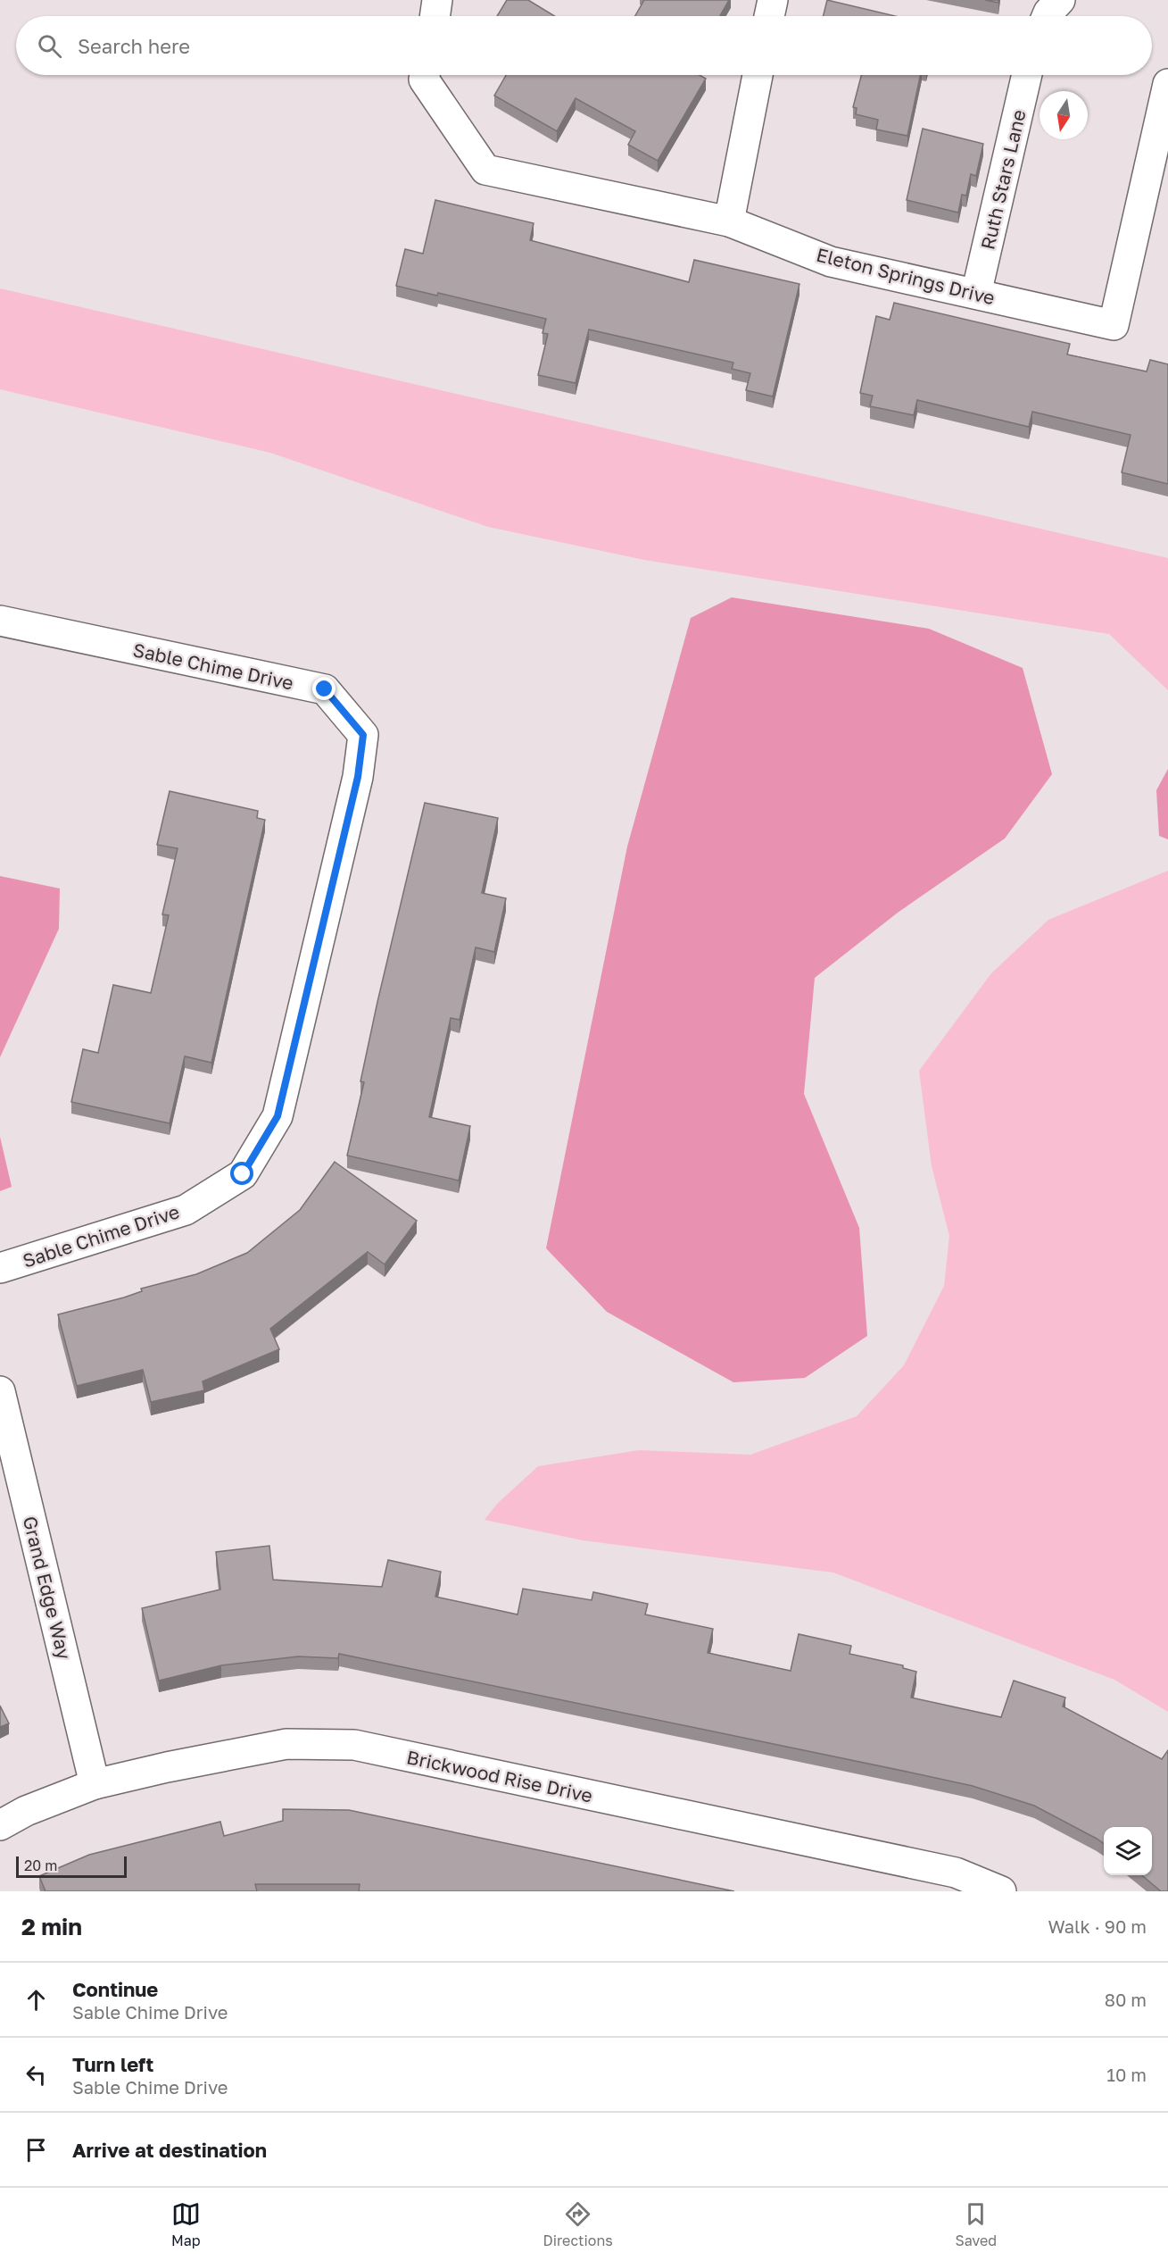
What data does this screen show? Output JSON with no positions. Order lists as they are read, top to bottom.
{
  "streets": {
    "street": [
      "Ruth Stars Lane",
      "Eleton Springs Drive",
      "Sable Chime Drive",
      "Grand Edge Way",
      "Brickwood Rise Drive"
    ]
  },
  "crossings": [
    ["Ruth Stars Lane", "Eleton Springs Drive"],
    ["Grand Edge Way", "Brickwood Rise Drive"]
  ],
  "scale_bar": "20 m",
  "north": "bottom",
  "page": {
    "search": "Search here",
    "scale": "20 m",
    "heading": ["2 min", "Walk · 90 m"],
    "list": [
      ["Continue", "Sable Chime Drive", "80 m"],
      ["Turn left", "Sable Chime Drive", "10 m"],
      "Arrive at destination"
    ],
    "nav": ["Map", "Directions", "Saved"]
  }
}
